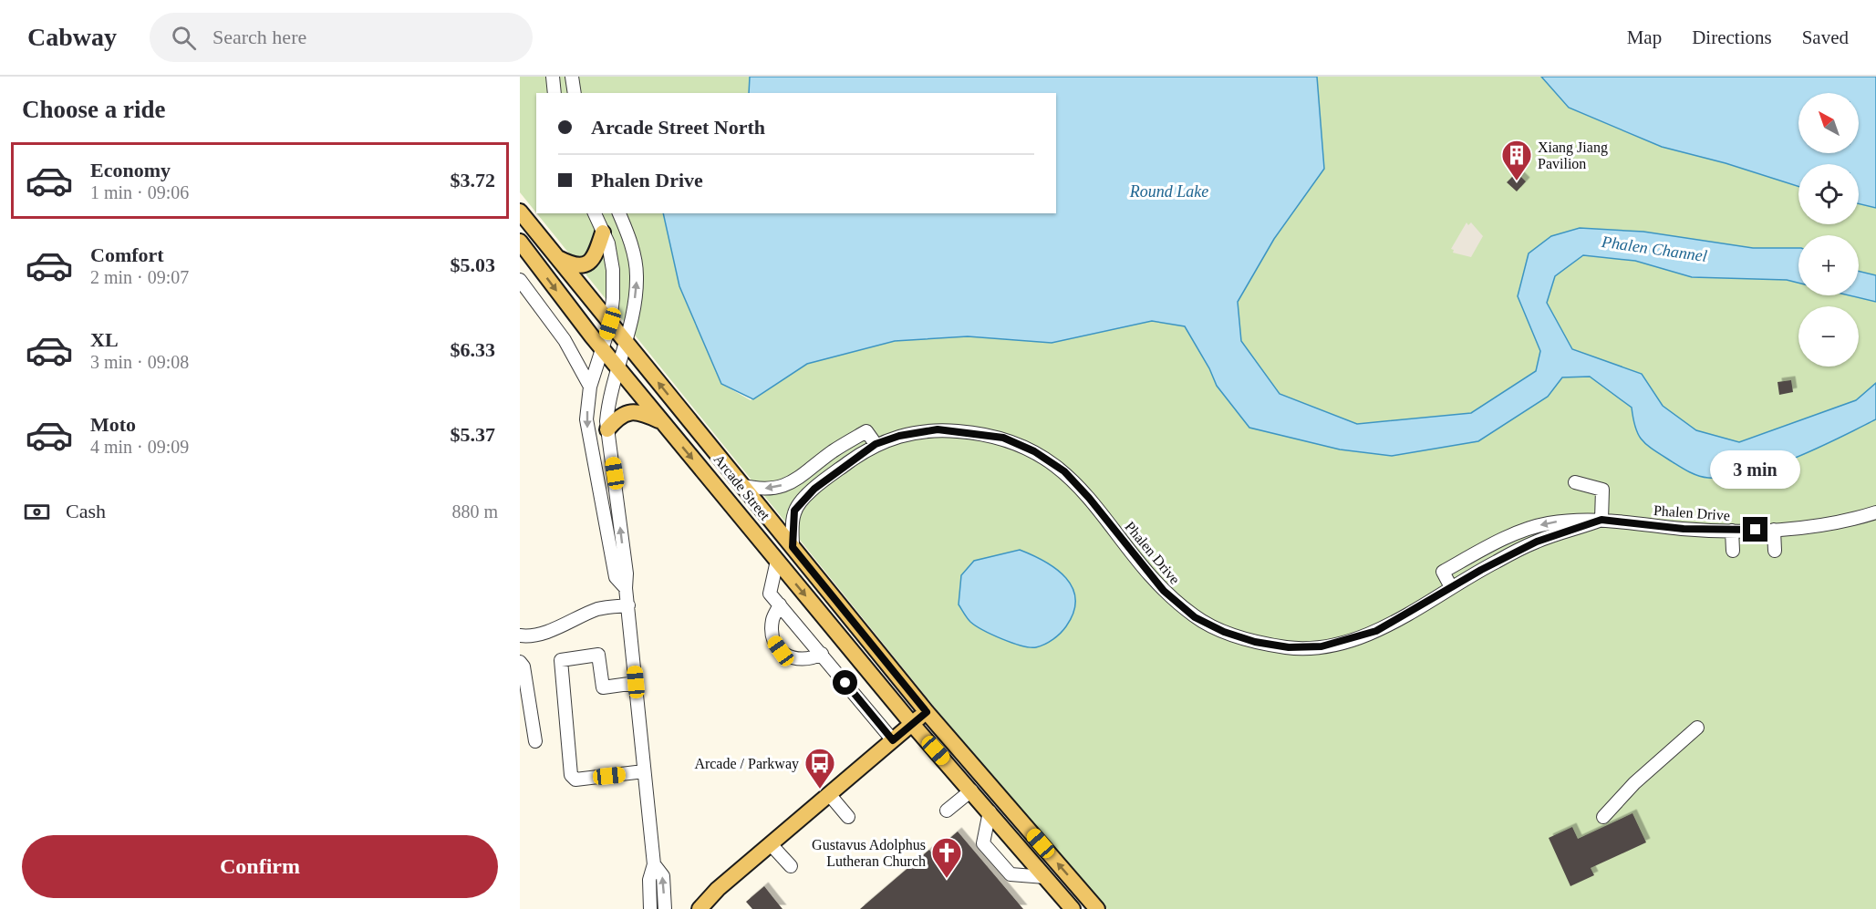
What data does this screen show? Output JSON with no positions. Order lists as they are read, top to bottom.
{
  "streets": {
    "main road": ["Arcade Street"],
    "street": ["Phalen Drive"]
  },
  "crossings": [
    ["Arcade Street", "Phalen Drive"]
  ],
  "water": ["Round Lake", "Phalen Channel"],
  "places": {
    "building": ["Xiang Jiang Pavilion"],
    "bus stop": ["Arcade / Parkway"],
    "church": ["Gustavus Adolphus Lutheran Church"]
  },
  "north": "top left",
  "page": {
    "header": "Cabway",
    "search": "Search here",
    "nav": ["Map", "Directions", "Saved"],
    "heading": "Choose a ride",
    "map_buttons": ["+", "−"],
    "banner": ["Arcade Street North", "Phalen Drive"],
    "list": [
      {
        "name": "Economy",
        "note": "1 min · 09:06",
        "value": "$3.72"
      },
      {
        "name": "Comfort",
        "note": "2 min · 09:07",
        "value": "$5.03"
      },
      {
        "name": "XL",
        "note": "3 min · 09:08",
        "value": "$6.33"
      },
      {
        "name": "Moto",
        "note": "4 min · 09:09",
        "value": "$5.37"
      }
    ],
    "bubble": "3 min",
    "pay": ["Cash", "880 m"],
    "buttons": "Confirm"
  }
}
